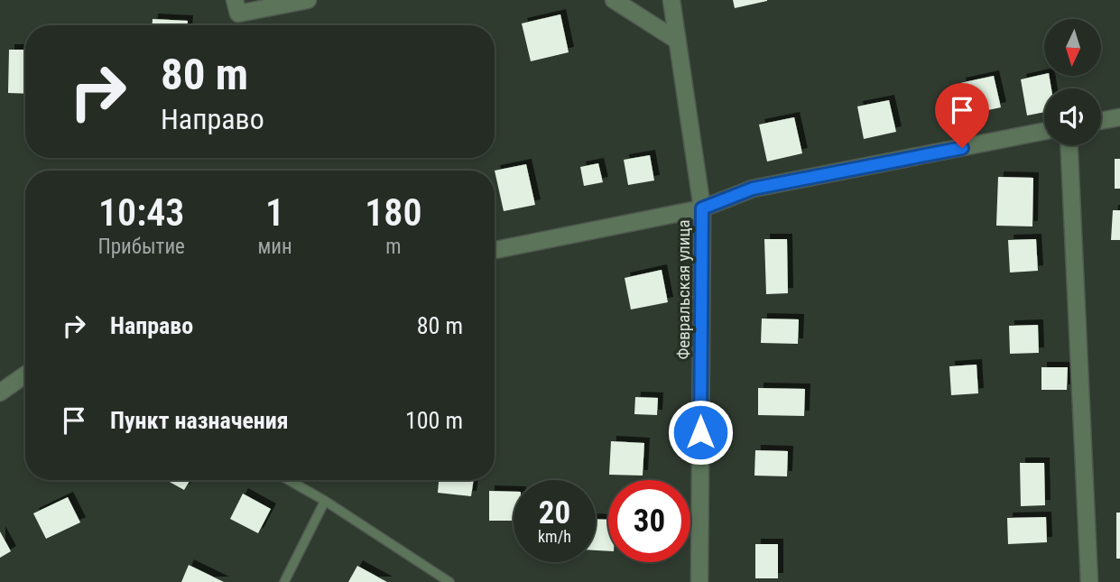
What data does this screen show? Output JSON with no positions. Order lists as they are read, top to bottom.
{
  "streets": {
    "street": ["Февральская улица"]
  },
  "north": "bottom",
  "page": {
    "turn": ["80 m", "Направо"],
    "eta": [
      "10:43",
      "Прибытие",
      "1",
      "мин",
      "180",
      "m"
    ],
    "list": [
      {
        "name": "Направо",
        "value": "80 m"
      },
      {
        "name": "Пункт назначения",
        "value": "100 m"
      }
    ],
    "speed": "20 km/h",
    "limit": "30"
  }
}
